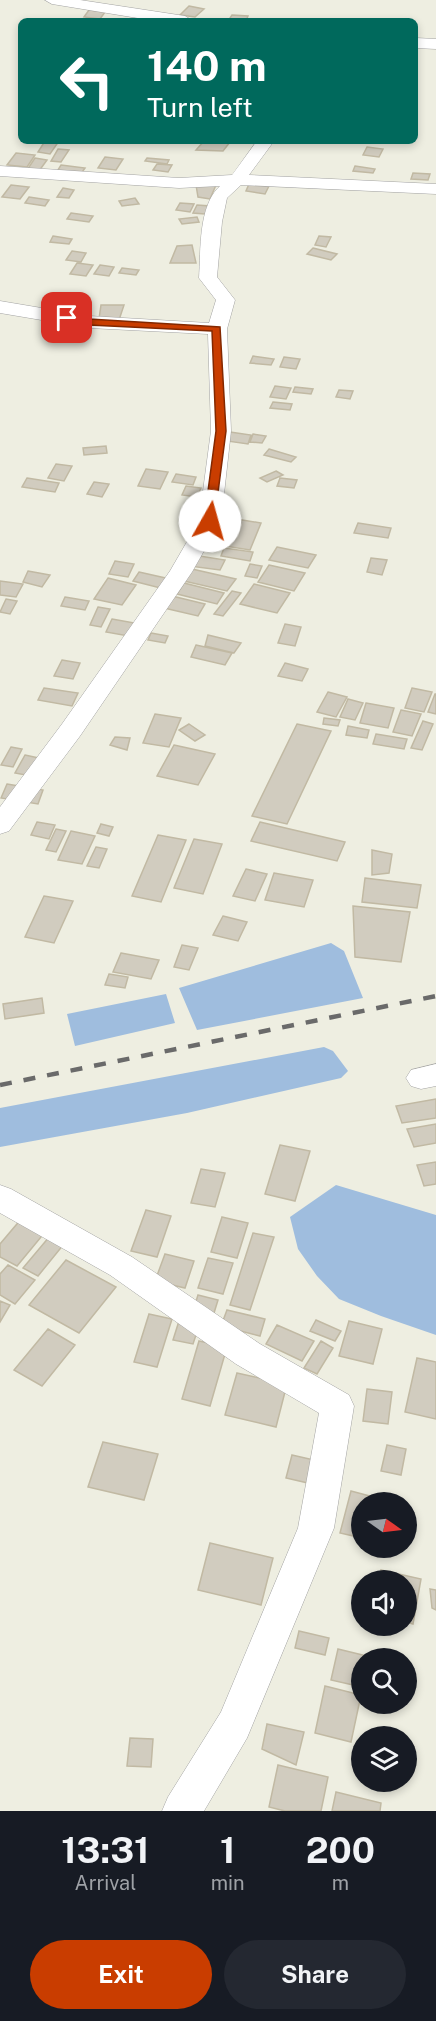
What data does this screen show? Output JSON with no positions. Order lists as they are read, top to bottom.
{
  "north": "right",
  "page": {
    "turn": ["140 m", "Turn left"],
    "eta": [
      "13:31",
      "Arrival",
      "1",
      "min",
      "200",
      "m"
    ],
    "buttons": ["Exit", "Share"]
  }
}
